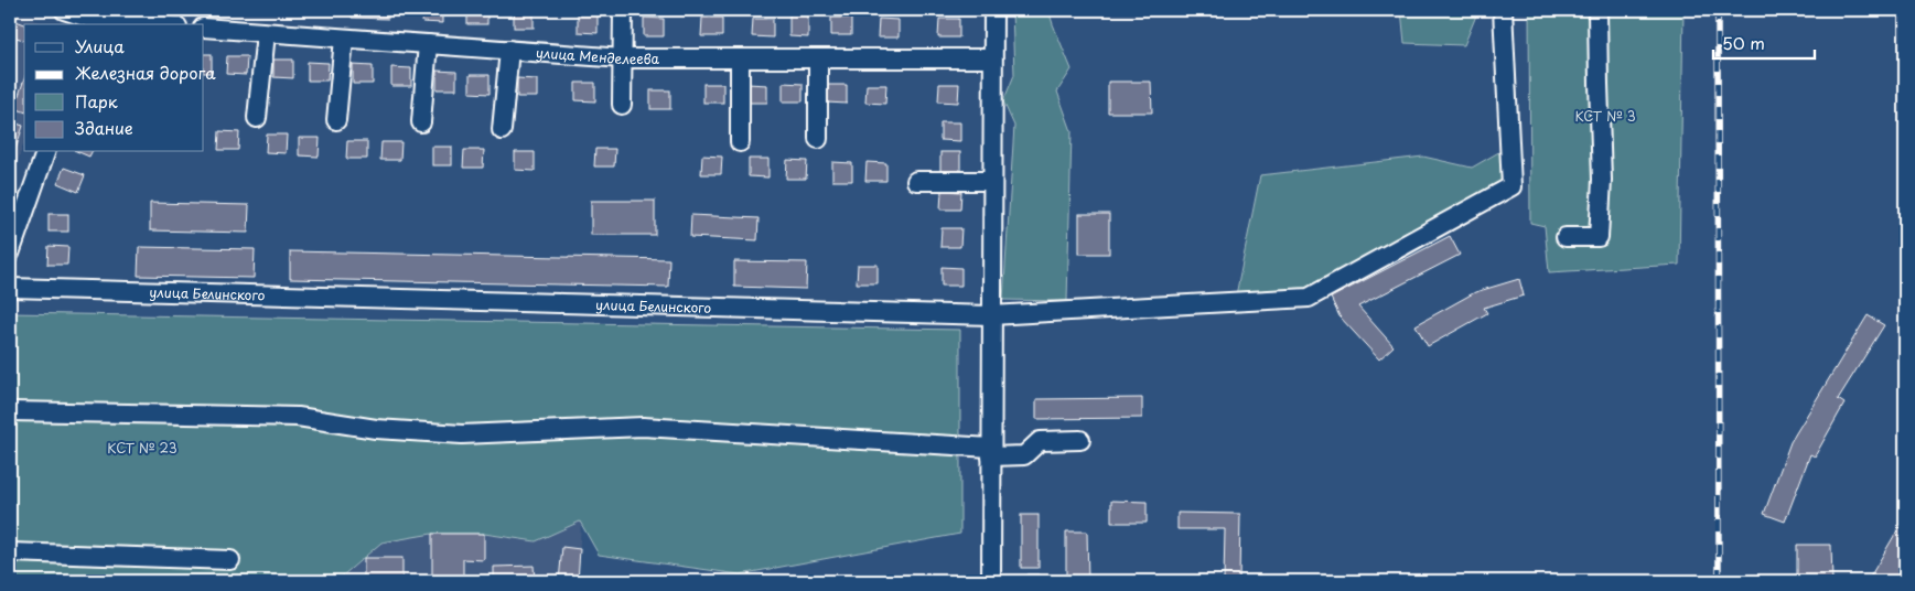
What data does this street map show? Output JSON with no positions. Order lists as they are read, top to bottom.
{
  "streets": {
    "street": ["улица Менделеева", "улица Белинского"]
  },
  "parks": ["КСТ № 3", "КСТ № 23"],
  "legend": [
    "Улица",
    "Железная дорога",
    "Парк",
    "Здание"
  ],
  "scale_bar": "50 m"
}
